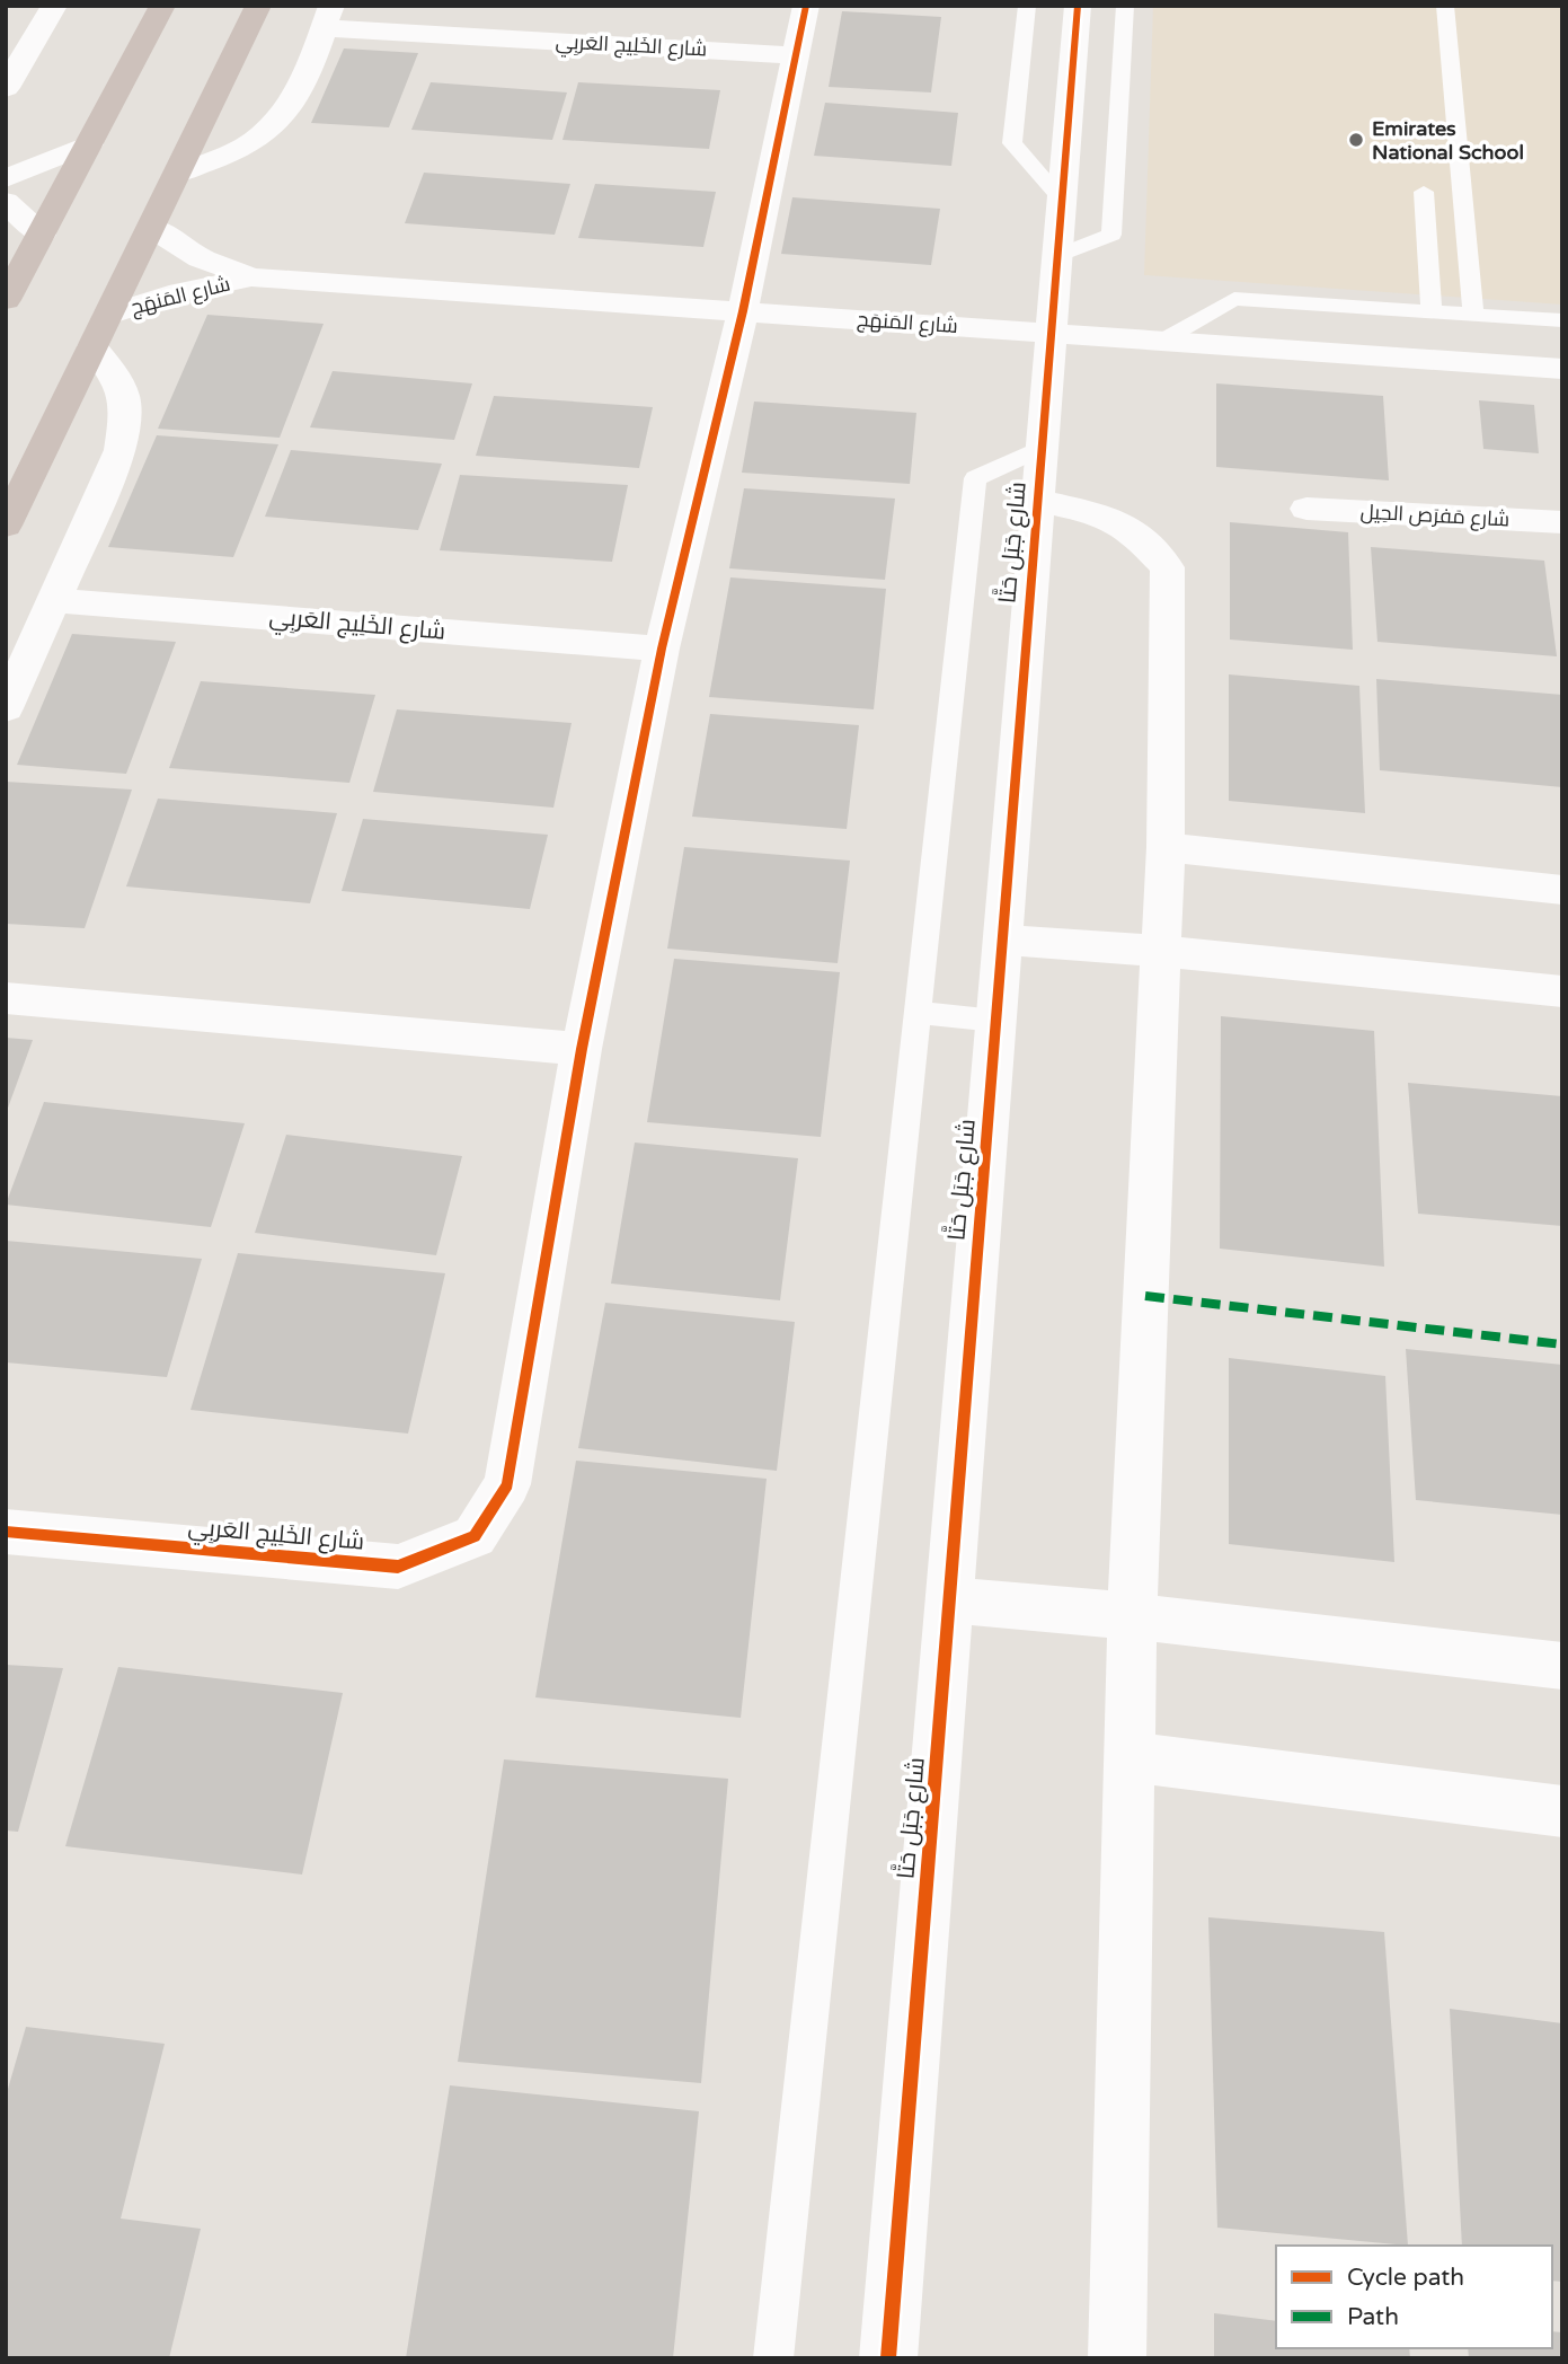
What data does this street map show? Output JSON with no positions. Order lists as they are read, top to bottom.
{
  "streets": {
    "street": [
      "شارع الخَلِيج العَربِي",
      "شارع المَنهَج",
      "شارع مَفرَص الحِيل",
      "شارع جَبَل حَتَّا"
    ]
  },
  "crossings": [
    ["شارع المَنهَج", "شارع جَبَل حَتَّا"]
  ],
  "places": ["Emirates National School"],
  "legend": ["Cycle path", "Path"]
}
